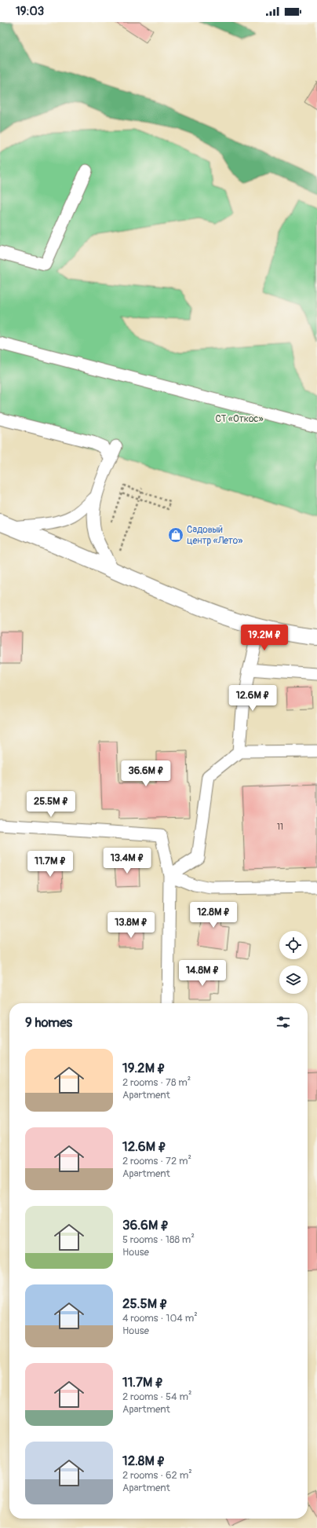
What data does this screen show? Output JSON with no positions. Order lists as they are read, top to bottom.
{
  "parks": ["СТ «Откос»"],
  "places": {
    "shop": ["Садовый центр «Лето»"]
  },
  "house_numbers": ["11"],
  "page": {
    "status": "19:03",
    "price": [
      "19.2M ₽",
      "12.6M ₽",
      "36.6M ₽",
      "25.5M ₽",
      "13.4M ₽",
      "11.7M ₽",
      "12.8M ₽",
      "13.8M ₽",
      "14.8M ₽"
    ],
    "heading": "9 homes",
    "list": [
      {
        "name": "19.2M ₽",
        "note": "2 rooms · 78 m² · Apartment"
      },
      {
        "name": "12.6M ₽",
        "note": "2 rooms · 72 m² · Apartment"
      },
      {
        "name": "36.6M ₽",
        "note": "5 rooms · 188 m² · House"
      },
      {
        "name": "25.5M ₽",
        "note": "4 rooms · 104 m² · House"
      },
      {
        "name": "11.7M ₽",
        "note": "2 rooms · 54 m² · Apartment"
      },
      {
        "name": "12.8M ₽",
        "note": "2 rooms · 62 m² · Apartment"
      }
    ]
  }
}
